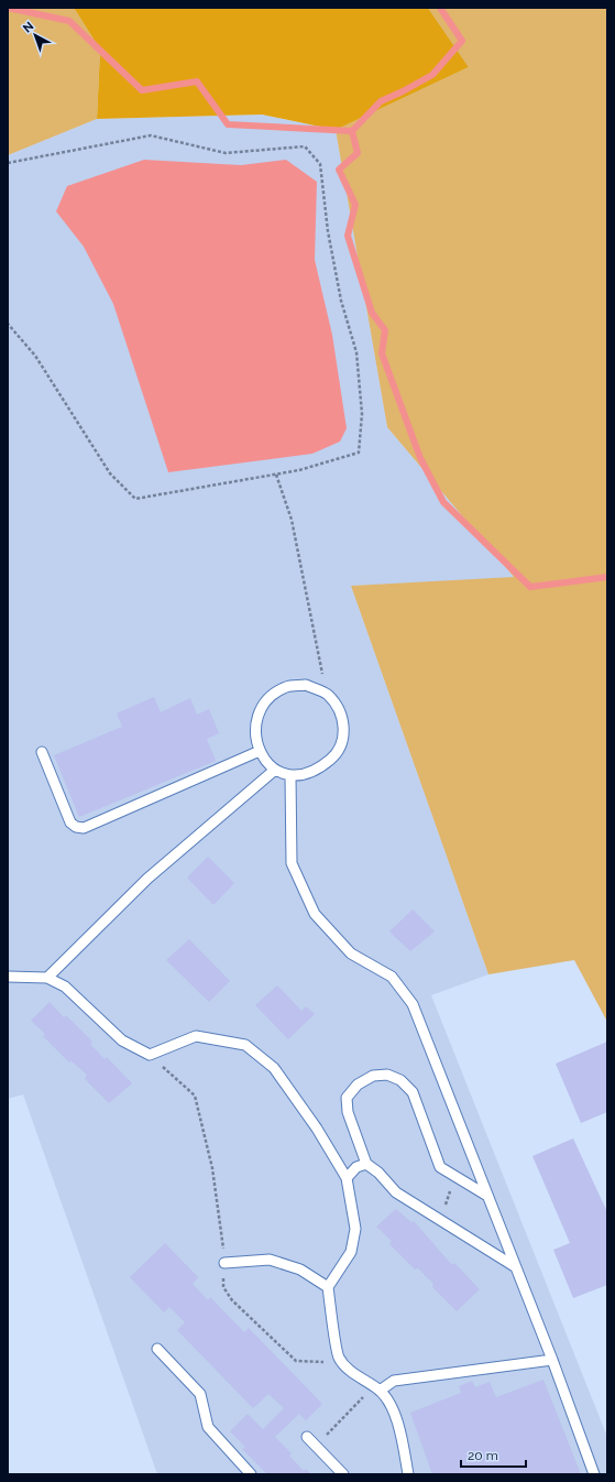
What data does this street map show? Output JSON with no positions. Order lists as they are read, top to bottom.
{
  "scale_bar": "20 m",
  "north": "top left"
}
